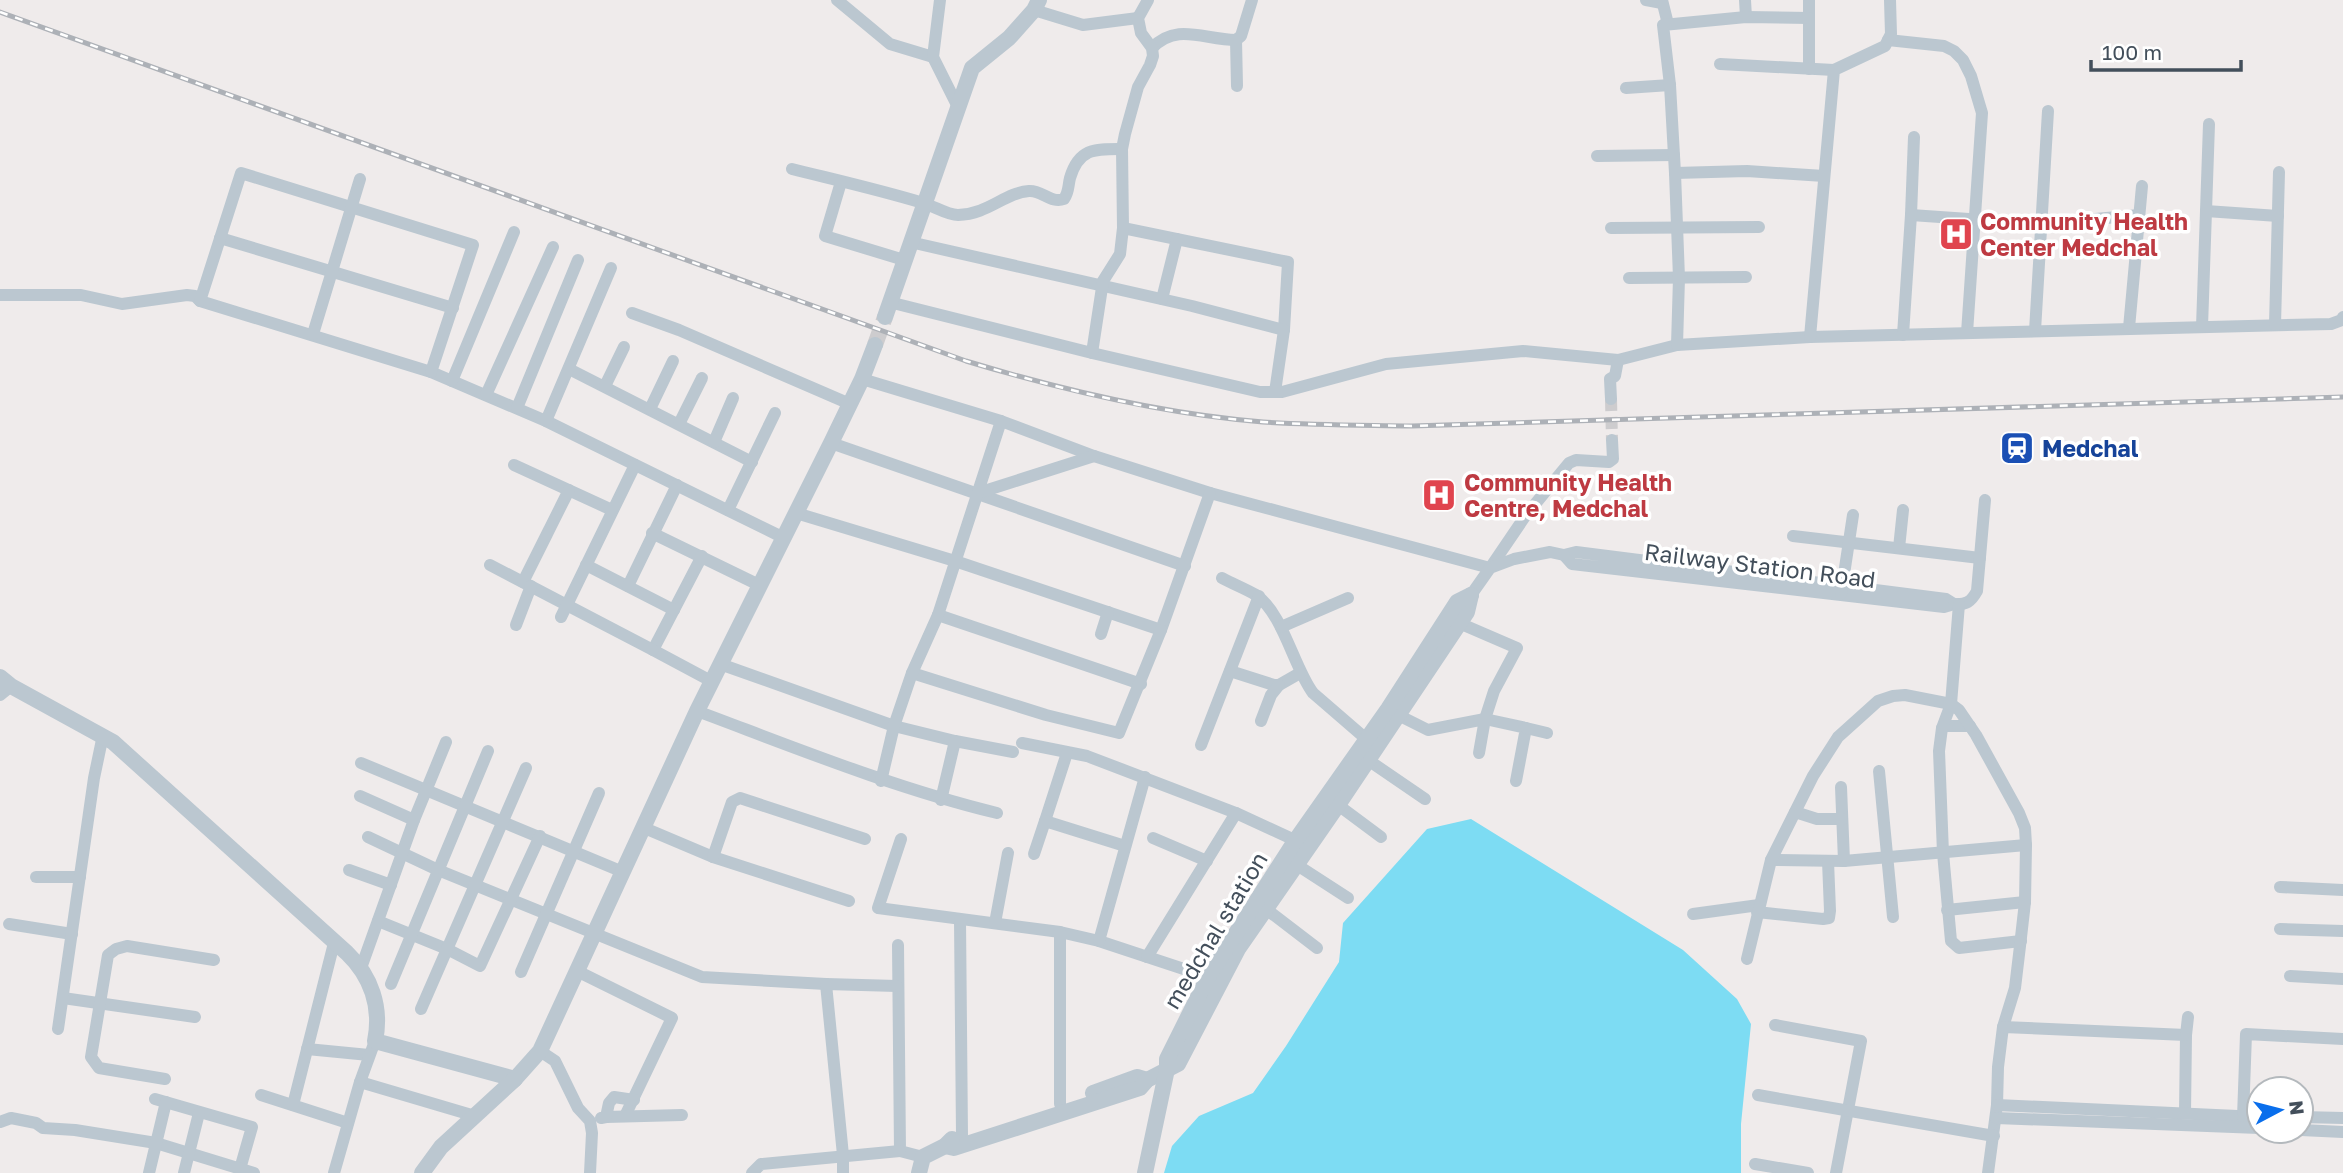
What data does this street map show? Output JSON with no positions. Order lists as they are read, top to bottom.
{
  "streets": {
    "street": ["Railway Station Road", "medchal station"]
  },
  "places": {
    "hospital": ["Community Health Center Medchal", "Community Health Centre, Medchal"],
    "station": ["Medchal"]
  },
  "scale_bar": "100 m",
  "north": "right"
}
